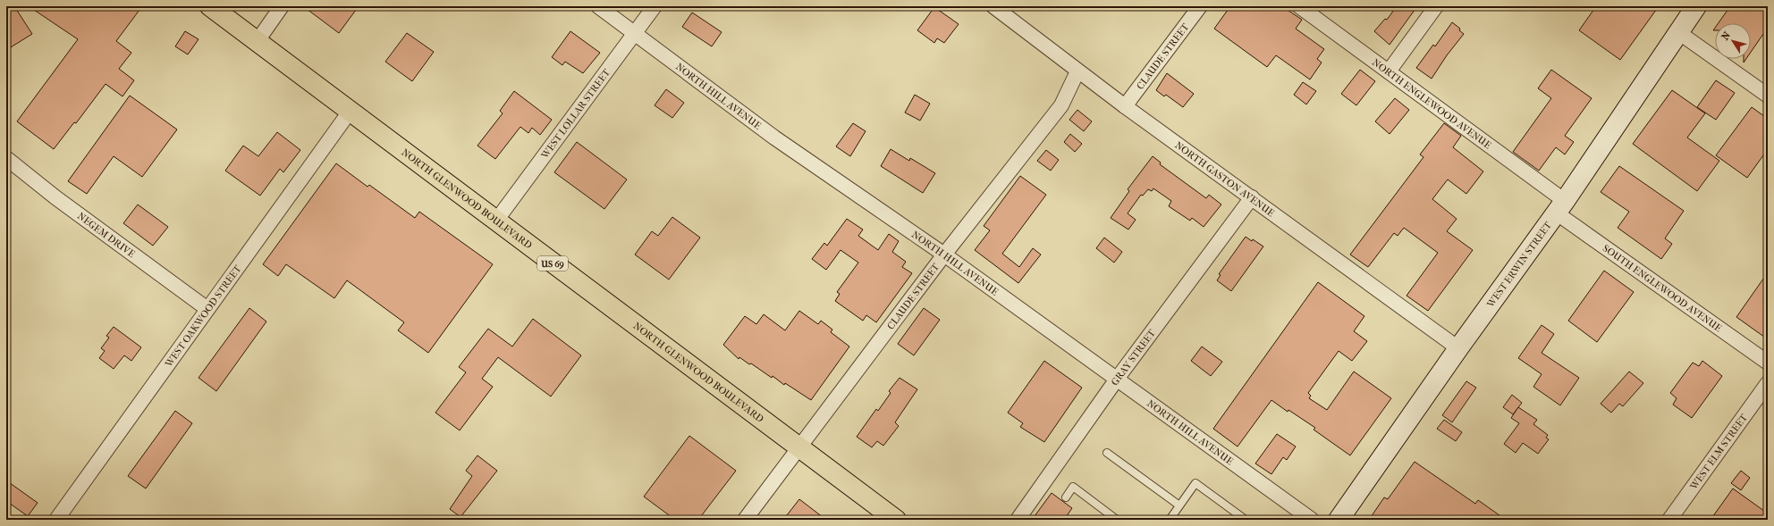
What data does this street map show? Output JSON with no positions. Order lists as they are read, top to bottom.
{
  "streets": {
    "main road": ["NORTH GLENWOOD BOULEVARD", "US 69", "WEST ERWIN STREET"],
    "street": [
      "CLAUDE STREET",
      "NORTH HILL AVENUE",
      "NORTH ENGLEWOOD AVENUE",
      "WEST LOLLAR STREET",
      "NORTH GASTON AVENUE",
      "NEGEM DRIVE",
      "SOUTH ENGLEWOOD AVENUE",
      "WEST OAKWOOD STREET",
      "GRAY STREET",
      "WEST ELM STREET"
    ]
  },
  "crossings": [
    ["CLAUDE STREET", "NORTH HILL AVENUE"],
    ["CLAUDE STREET", "NORTH GASTON AVENUE"],
    ["CLAUDE STREET", "NORTH GLENWOOD BOULEVARD"],
    ["NORTH HILL AVENUE", "WEST LOLLAR STREET"],
    ["NORTH HILL AVENUE", "GRAY STREET"],
    ["NORTH ENGLEWOOD AVENUE", "WEST ERWIN STREET"],
    ["NORTH ENGLEWOOD AVENUE", "SOUTH ENGLEWOOD AVENUE"],
    ["WEST LOLLAR STREET", "NORTH GLENWOOD BOULEVARD"],
    ["NORTH GASTON AVENUE", "WEST ERWIN STREET"],
    ["NORTH GASTON AVENUE", "GRAY STREET"],
    ["NORTH GLENWOOD BOULEVARD", "WEST OAKWOOD STREET"],
    ["NEGEM DRIVE", "WEST OAKWOOD STREET"],
    ["WEST ERWIN STREET", "SOUTH ENGLEWOOD AVENUE"]
  ],
  "north": "top left"
}
